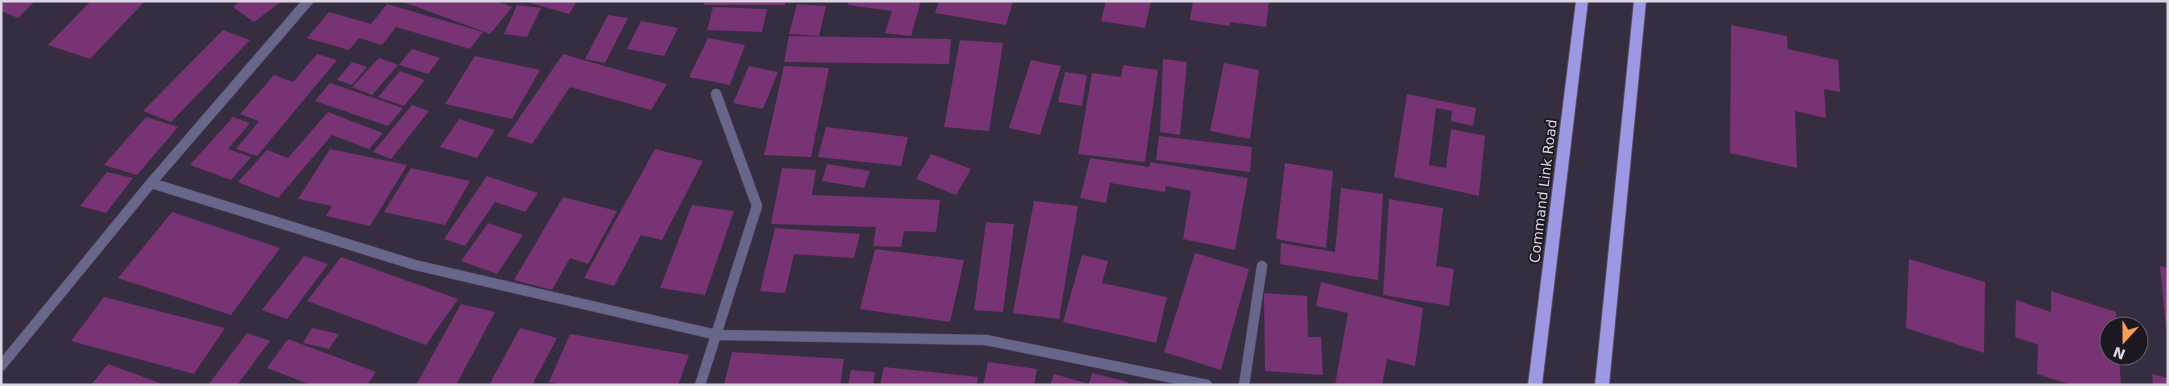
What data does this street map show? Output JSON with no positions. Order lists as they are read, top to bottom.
{
  "streets": {
    "main road": ["Command Link Road"]
  },
  "north": "bottom"
}
